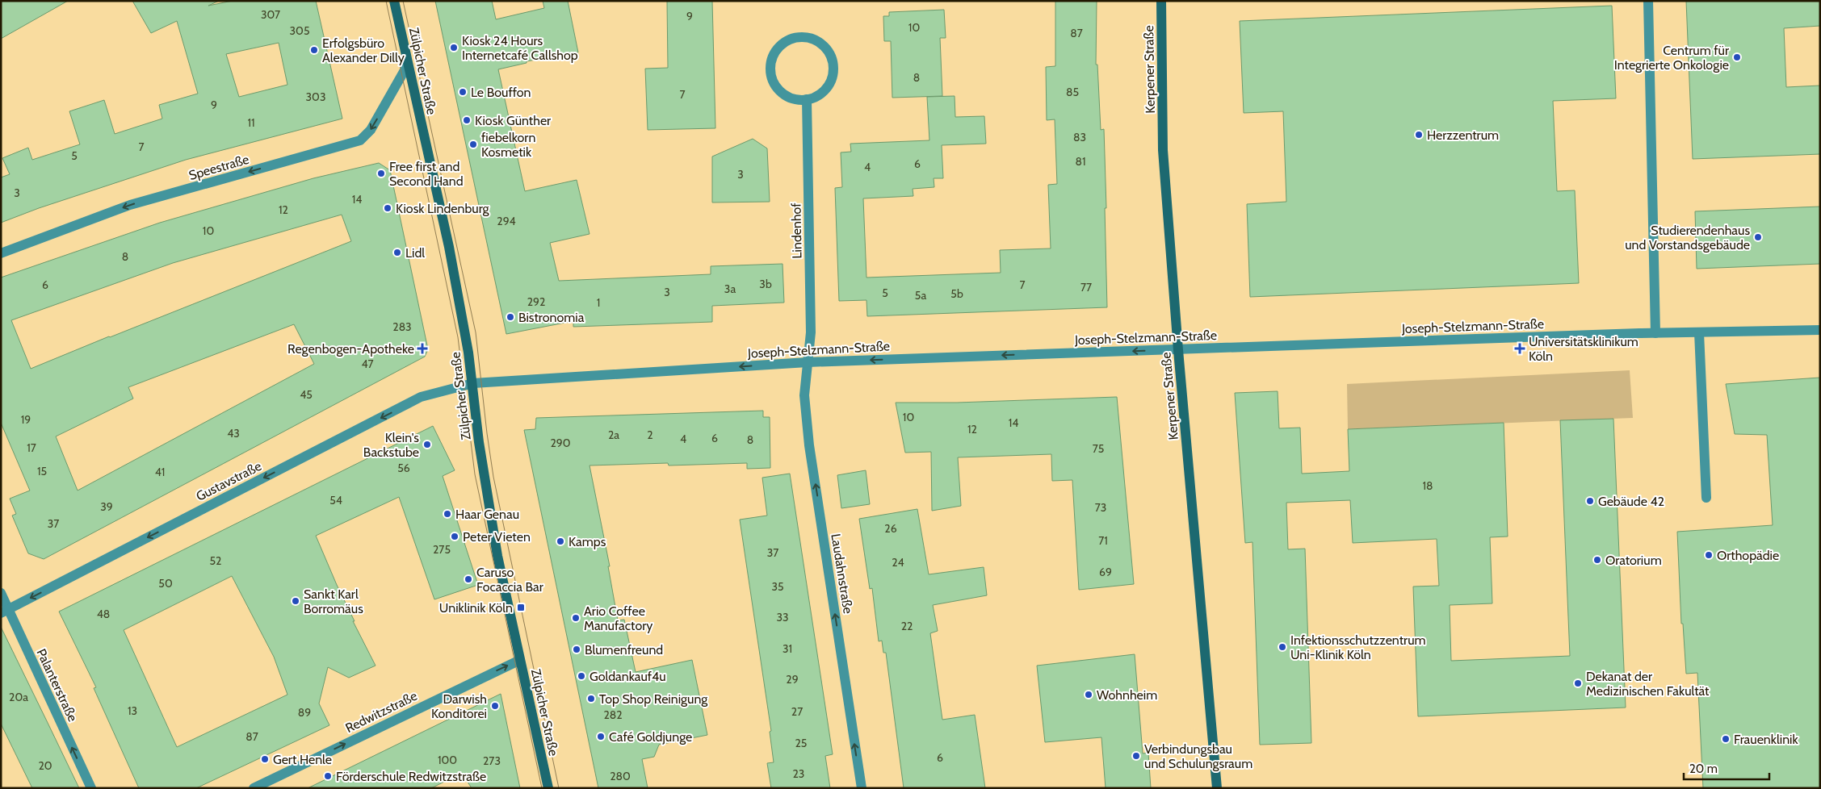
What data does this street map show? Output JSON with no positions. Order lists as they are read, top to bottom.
{
  "streets": {
    "street": [
      "Kerpener Straße",
      "Zülpicher Straße",
      "Speestraße",
      "Lindenhof",
      "Joseph-Stelzmann-Straße",
      "Gustavstraße",
      "Laudahnstraße",
      "Palanterstraße",
      "Redwitzstraße"
    ]
  },
  "crossings": [
    ["Kerpener Straße", "Joseph-Stelzmann-Straße"],
    ["Zülpicher Straße", "Speestraße"],
    ["Zülpicher Straße", "Joseph-Stelzmann-Straße"],
    ["Zülpicher Straße", "Gustavstraße"],
    ["Zülpicher Straße", "Redwitzstraße"],
    ["Lindenhof", "Joseph-Stelzmann-Straße"],
    ["Lindenhof", "Laudahnstraße"],
    ["Joseph-Stelzmann-Straße", "Gustavstraße"],
    ["Joseph-Stelzmann-Straße", "Laudahnstraße"],
    ["Gustavstraße", "Palanterstraße"]
  ],
  "one_way": [
    "Speestraße",
    "Joseph-Stelzmann-Straße",
    "Gustavstraße",
    "Laudahnstraße",
    "Palanterstraße",
    "Redwitzstraße"
  ],
  "places": {
    "other": [
      "Kiosk 24 Hours Internetcafé Callshop",
      "Erfolgsbüro Alexander Dilly",
      "Centrum für Integrierte Onkologie",
      "Le Bouffon",
      "Kiosk Günther",
      "Herzzentrum",
      "fiebelkorn Kosmetik",
      "Free first and Second Hand",
      "Kiosk Lindenburg",
      "Studierendenhaus und Vorstandsgebäude",
      "Lidl",
      "Bistronomia",
      "Klein's Backstube",
      "Gebäude 42",
      "Haar Genau",
      "Peter Vieten",
      "Kamps",
      "Orthopädie",
      "Oratorium",
      "Caruso Focaccia Bar",
      "Sankt Karl Borromäus",
      "Ario Coffee Manufactory",
      "Infektionsschutzzentrum Uni-Klinik Köln",
      "Blumenfreund",
      "Goldankauf4u",
      "Dekanat der Medizinischen Fakultät",
      "Wohnheim",
      "Top Shop Reinigung",
      "Darwish Konditorei",
      "Café Goldjunge",
      "Frauenklinik",
      "Verbindungsbau und Schulungsraum",
      "Gert Henle",
      "Förderschule Redwitzstraße"
    ],
    "health": ["Regenbogen-Apotheke", "Universitätsklinikum Köln"],
    "transit": ["Uniklinik Köln"]
  },
  "house_numbers": [
    "307",
    "9",
    "10",
    "305",
    "87",
    "8",
    "85",
    "7",
    "303",
    "9",
    "11",
    "83",
    "7",
    "5",
    "81",
    "6",
    "4",
    "3",
    "3",
    "14",
    "12",
    "294",
    "10",
    "8",
    "3b",
    "6",
    "7",
    "77",
    "3a",
    "3",
    "5",
    "5b",
    "5a",
    "292",
    "1",
    "283",
    "47",
    "45",
    "10",
    "19",
    "14",
    "12",
    "43",
    "2a",
    "2",
    "6",
    "4",
    "8",
    "290",
    "17",
    "75",
    "56",
    "15",
    "41",
    "18",
    "54",
    "39",
    "73",
    "37",
    "26",
    "71",
    "275",
    "37",
    "52",
    "24",
    "69",
    "50",
    "35",
    "48",
    "33",
    "22",
    "31",
    "29",
    "20a",
    "13",
    "27",
    "89",
    "282",
    "87",
    "25",
    "6",
    "100",
    "273",
    "20",
    "23",
    "280"
  ],
  "scale_bar": "20 m"
}
